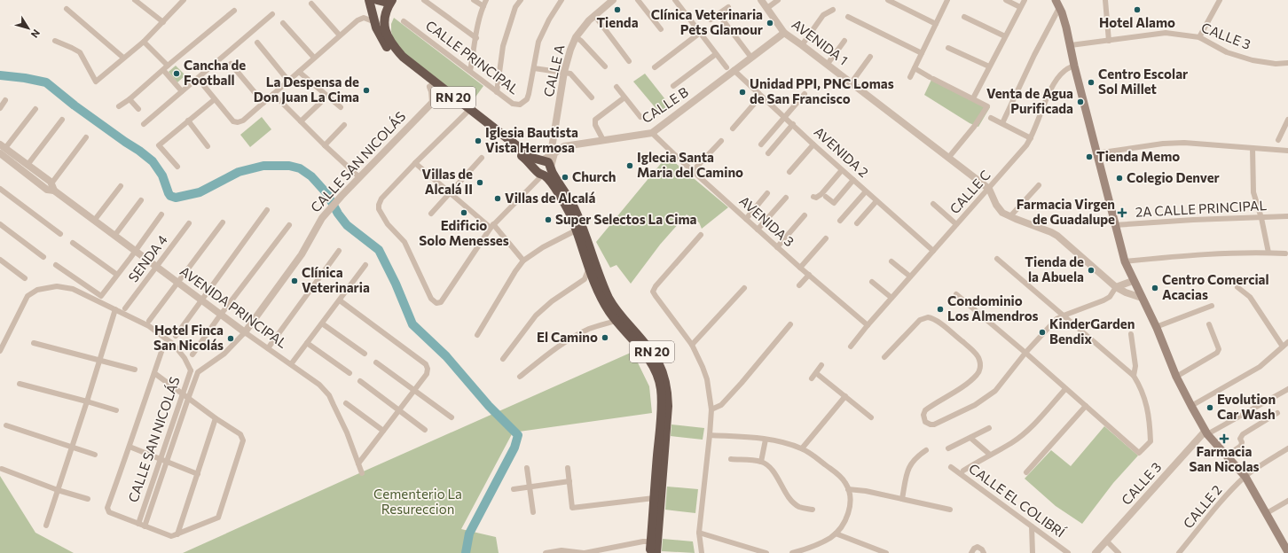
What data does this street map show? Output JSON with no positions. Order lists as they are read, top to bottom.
{
  "streets": {
    "highway": ["RN 20"],
    "street": [
      "CALLE 3",
      "AVENIDA 1",
      "CALLE PRINCIPAL",
      "CALLE A",
      "CALLE B",
      "AVENIDA 2",
      "CALLE SAN NICOLÁS",
      "CALLE C",
      "2A CALLE PRINCIPAL",
      "AVENIDA 3",
      "SENDA 4",
      "AVENIDA PRINCIPAL",
      "CALLE EL COLIBRÍ",
      "CALLE 2"
    ]
  },
  "crossings": [
    ["AVENIDA 1", "CALLE B"],
    ["AVENIDA 1", "CALLE C"],
    ["CALLE A", "RN 20"],
    ["CALLE B", "AVENIDA 2"],
    ["CALLE B", "AVENIDA 3"],
    ["AVENIDA 2", "CALLE C"],
    ["CALLE SAN NICOLÁS", "AVENIDA PRINCIPAL"],
    ["CALLE C", "AVENIDA 3"],
    ["SENDA 4", "AVENIDA PRINCIPAL"]
  ],
  "parks": ["Cementerio La Resureccion"],
  "places": {
    "other": [
      "Tienda",
      "Hotel Alamo",
      "Clínica Veterinaria Pets Glamour",
      "Cancha de Football",
      "Centro Escolar Sol Millet",
      "La Despensa de Don Juan La Cima",
      "Unidad PPI, PNC Lomas de San Francisco",
      "Venta de Agua Purificada",
      "Iglesia Bautista Vista Hermosa",
      "Tienda Memo",
      "Iglecia Santa Maria del Camino",
      "Church",
      "Colegio Denver",
      "Villas de Alcalá II",
      "Villas de Alcalá",
      "Edificio Solo Menesses",
      "Super Selectos La Cima",
      "Tienda de la Abuela",
      "Clínica Veterinaria",
      "Centro Comercial Acacias",
      "Condominio Los Almendros",
      "KinderGarden Bendix",
      "El Camino",
      "Hotel Finca San Nicolás",
      "Evolution Car Wash"
    ],
    "health": ["Farmacia Virgen de Guadalupe", "Farmacia San Nicolas"]
  },
  "north": "bottom right"
}
